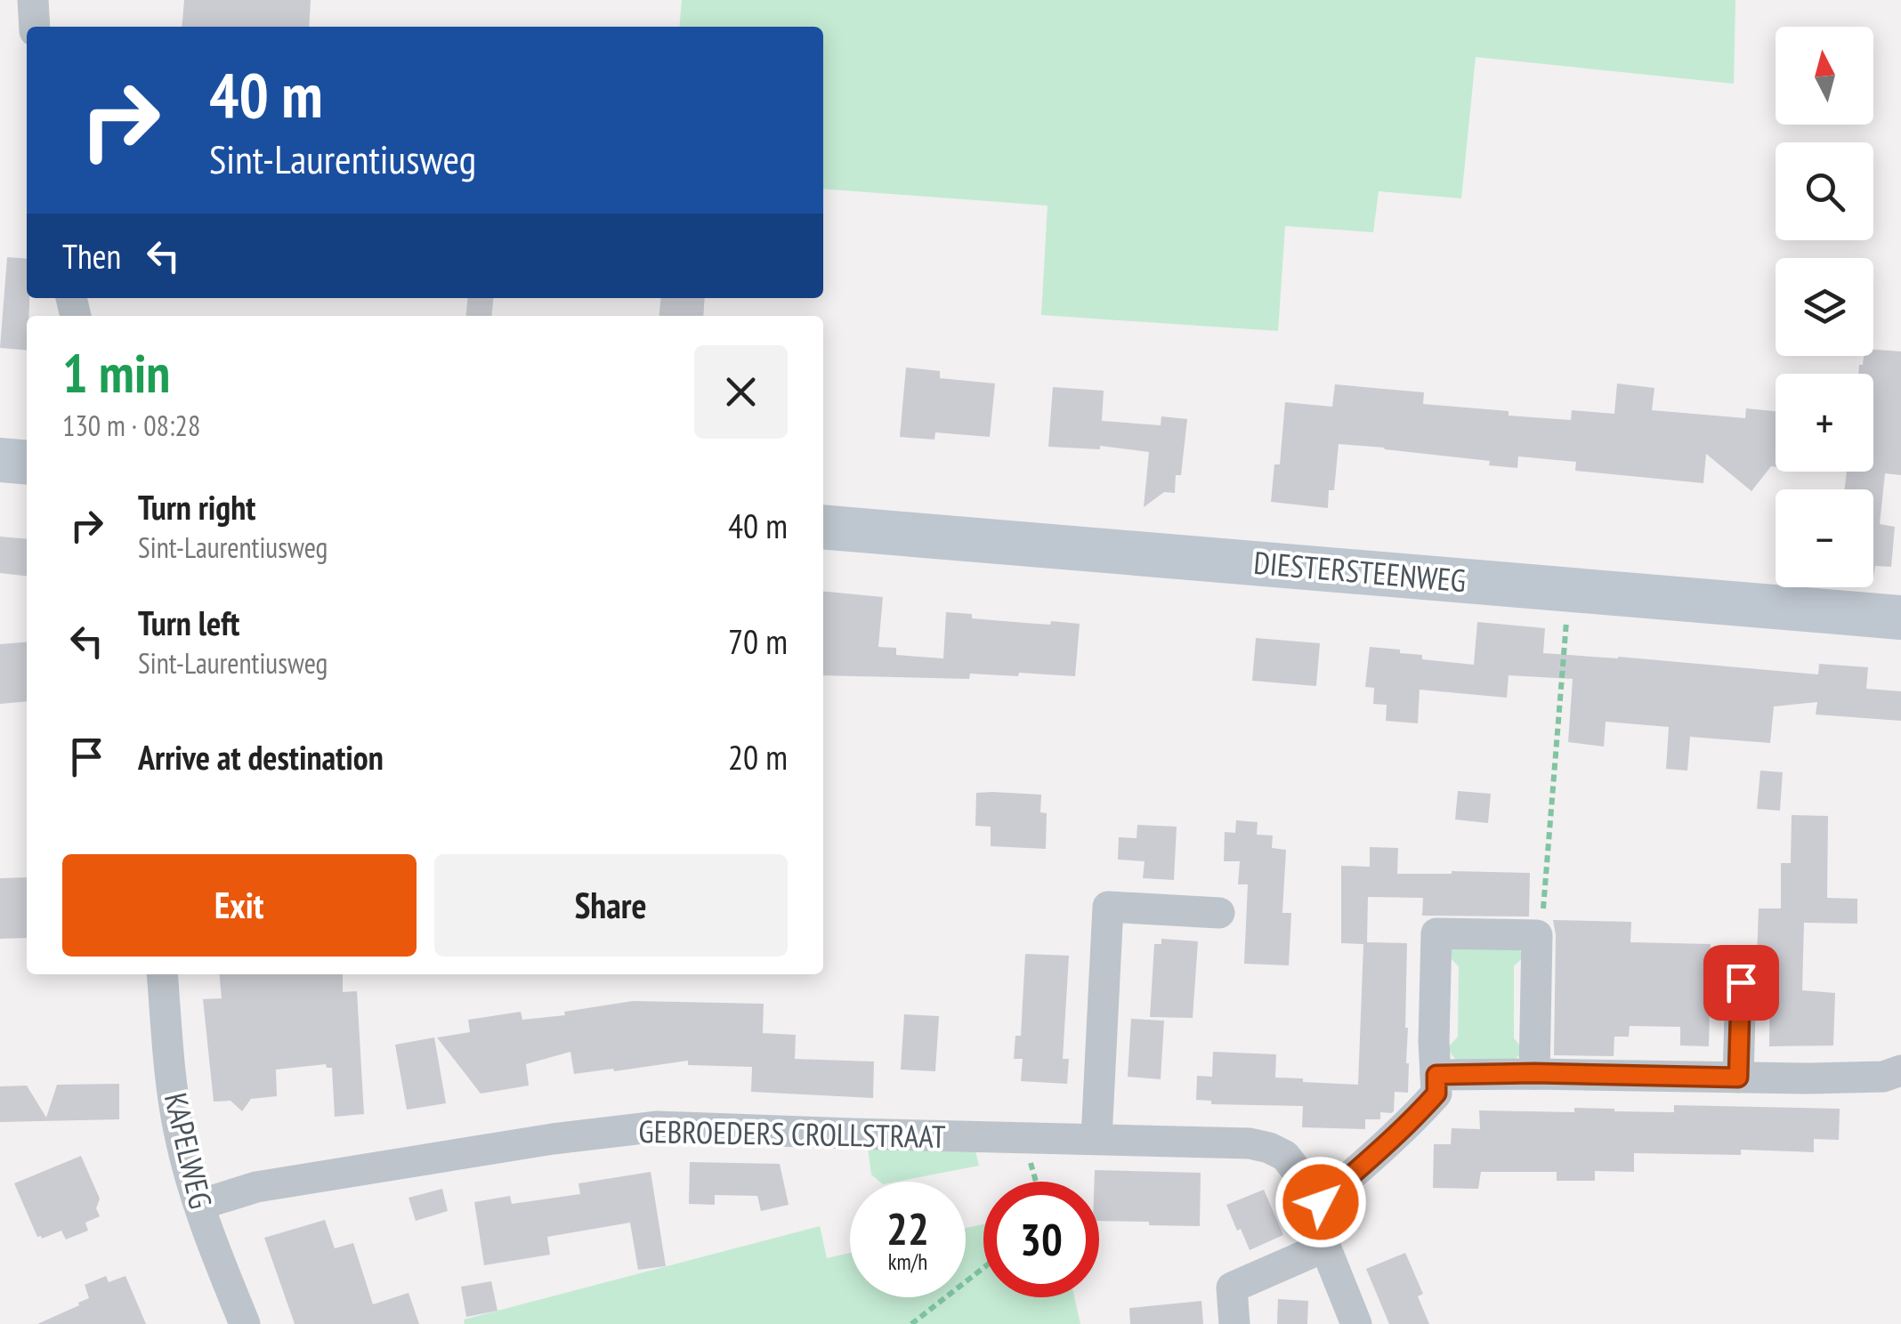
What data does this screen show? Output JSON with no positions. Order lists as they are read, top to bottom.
{
  "streets": {
    "main road": ["DIESTERSTEENWEG"],
    "street": ["GEBROEDERS CROLLSTRAAT", "KAPELWEG"]
  },
  "crossings": [
    ["GEBROEDERS CROLLSTRAAT", "KAPELWEG"]
  ],
  "north": "top",
  "page": {
    "map_buttons": ["+", "−"],
    "turn": ["40 m", "Sint-Laurentiusweg"],
    "then": "Then",
    "heading": ["1 min", "130 m · 08:28"],
    "list": [
      {
        "name": "Turn right",
        "note": "Sint-Laurentiusweg",
        "value": "40 m"
      },
      {
        "name": "Turn left",
        "note": "Sint-Laurentiusweg",
        "value": "70 m"
      },
      {
        "name": "Arrive at destination",
        "value": "20 m"
      }
    ],
    "buttons": ["Exit", "Share"],
    "speed": "22 km/h",
    "limit": "30"
  }
}
